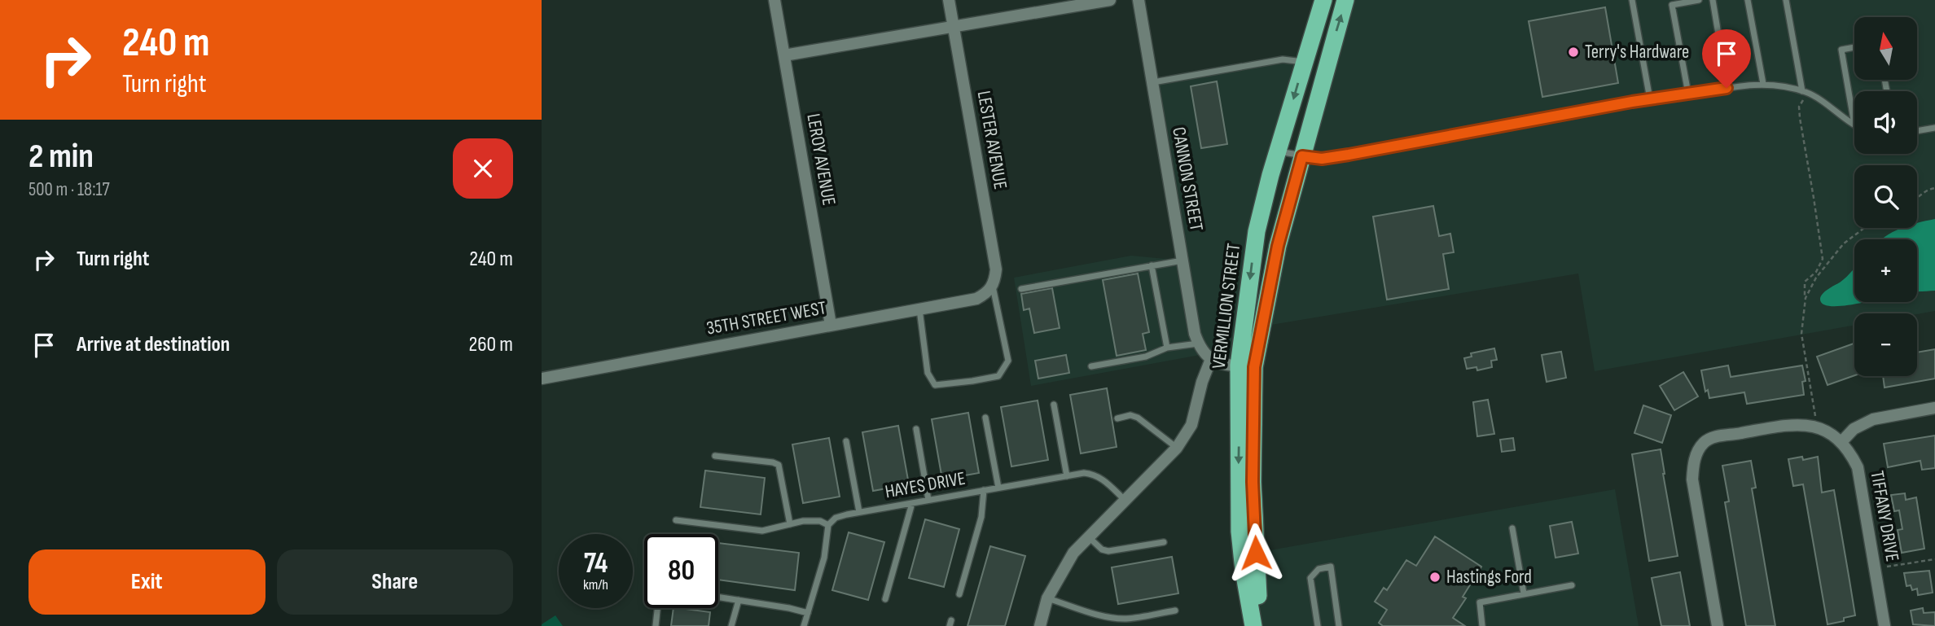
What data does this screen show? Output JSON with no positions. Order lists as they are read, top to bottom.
{
  "streets": {
    "highway": ["VERMILLION STREET"],
    "street": [
      "LESTER AVENUE",
      "LEROY AVENUE",
      "CANNON STREET",
      "35TH STREET WEST",
      "TIFFANY DRIVE"
    ],
    "lane": ["HAYES DRIVE"]
  },
  "crossings": [
    ["LESTER AVENUE", "35TH STREET WEST"],
    ["LEROY AVENUE", "35TH STREET WEST"]
  ],
  "places": ["Terry's Hardware", "Hastings Ford"],
  "north": "top",
  "page": {
    "turn": ["240 m", "Turn right"],
    "map_buttons": ["+", "−"],
    "heading": ["2 min", "500 m · 18:17"],
    "list": [
      {
        "name": "Turn right",
        "value": "240 m"
      },
      {
        "name": "Arrive at destination",
        "value": "260 m"
      }
    ],
    "speed": "74 km/h",
    "limit": "80",
    "buttons": ["Exit", "Share"]
  }
}
